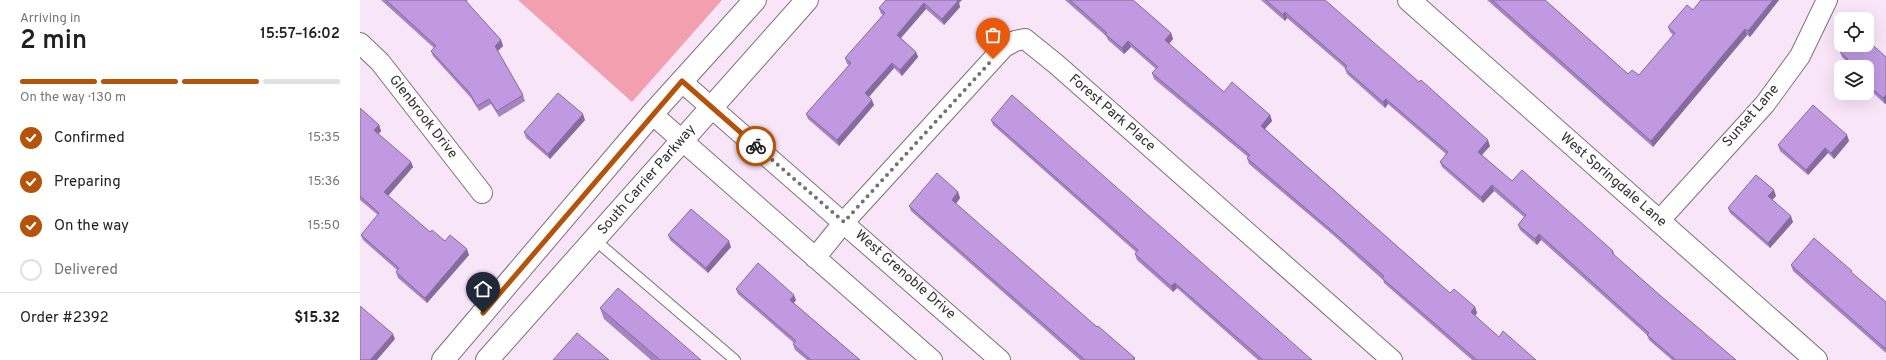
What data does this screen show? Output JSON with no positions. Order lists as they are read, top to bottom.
{
  "streets": {
    "main road": ["South Carrier Parkway", "West Springdale Lane"],
    "street": [
      "Forest Park Place",
      "Sunset Lane",
      "Glenbrook Drive",
      "West Grenoble Drive"
    ]
  },
  "crossings": [
    ["Forest Park Place", "West Grenoble Drive"],
    ["Sunset Lane", "West Springdale Lane"],
    ["South Carrier Parkway", "West Grenoble Drive"]
  ],
  "page": {
    "heading": ["2 min", "Arriving in", "15:57–16:02"],
    "panel": ["Order #2392", "$15.32"],
    "bar": "On the way · 130 m",
    "list": [
      ["Confirmed", "15:35"],
      ["Preparing", "15:36"],
      ["On the way", "15:50"],
      "Delivered"
    ]
  }
}
